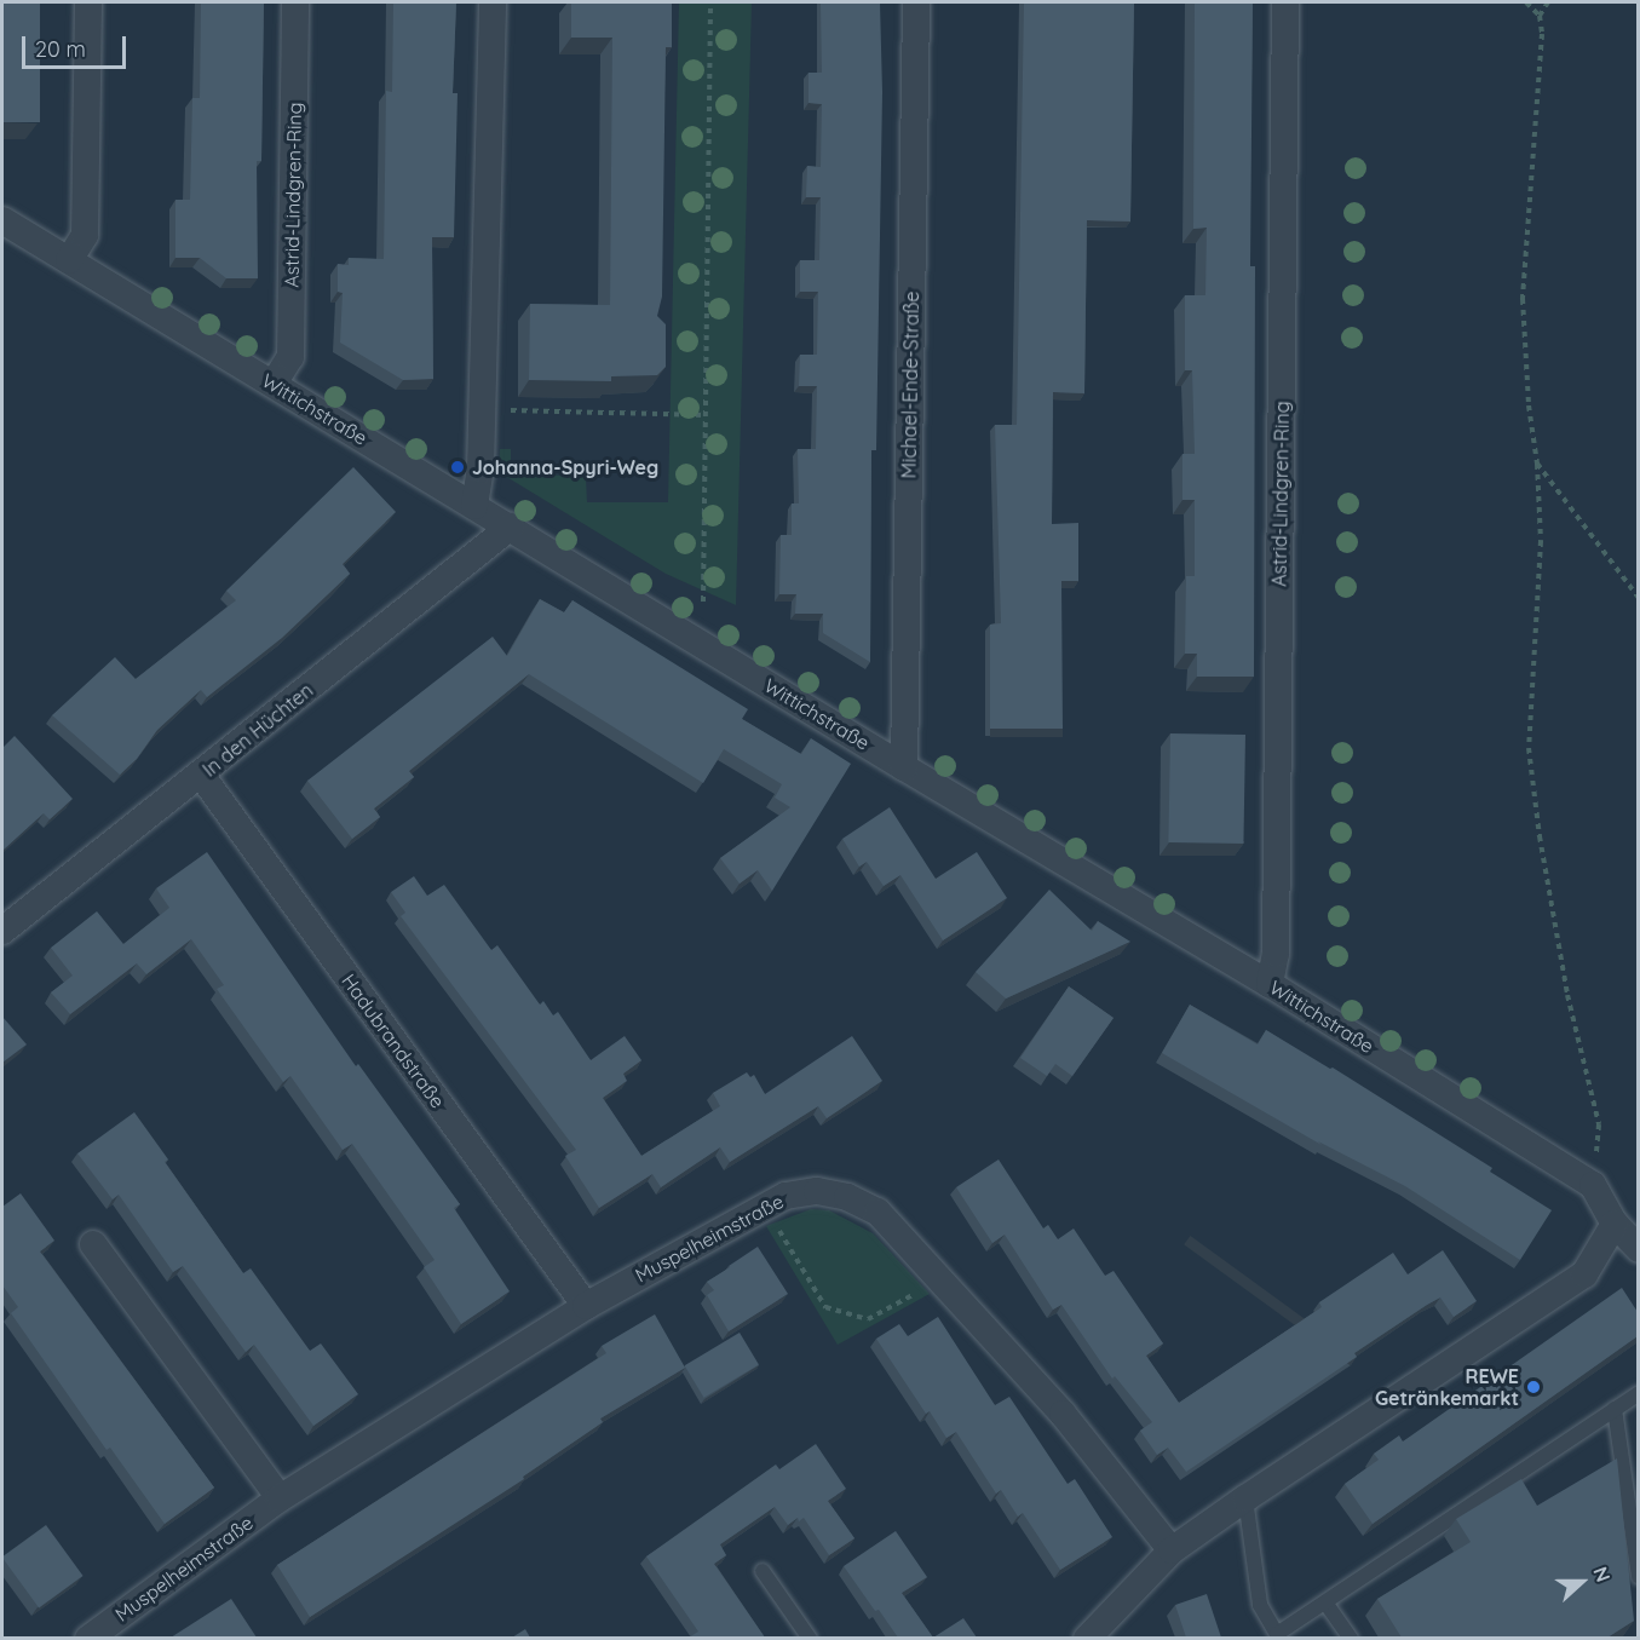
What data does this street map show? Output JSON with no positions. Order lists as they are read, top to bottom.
{
  "streets": {
    "street": [
      "Astrid-Lindgren-Ring",
      "Michael-Ende-Straße",
      "Wittichstraße",
      "In den Hüchten",
      "Hadubrandstraße",
      "Muspelheimstraße"
    ]
  },
  "crossings": [
    ["Astrid-Lindgren-Ring", "Wittichstraße"],
    ["Michael-Ende-Straße", "Wittichstraße"],
    ["Wittichstraße", "In den Hüchten"],
    ["In den Hüchten", "Hadubrandstraße"],
    ["Hadubrandstraße", "Muspelheimstraße"]
  ],
  "places": ["Johanna-Spyri-Weg", "REWE Getränkemarkt"],
  "scale_bar": "20 m",
  "north": "right"
}
